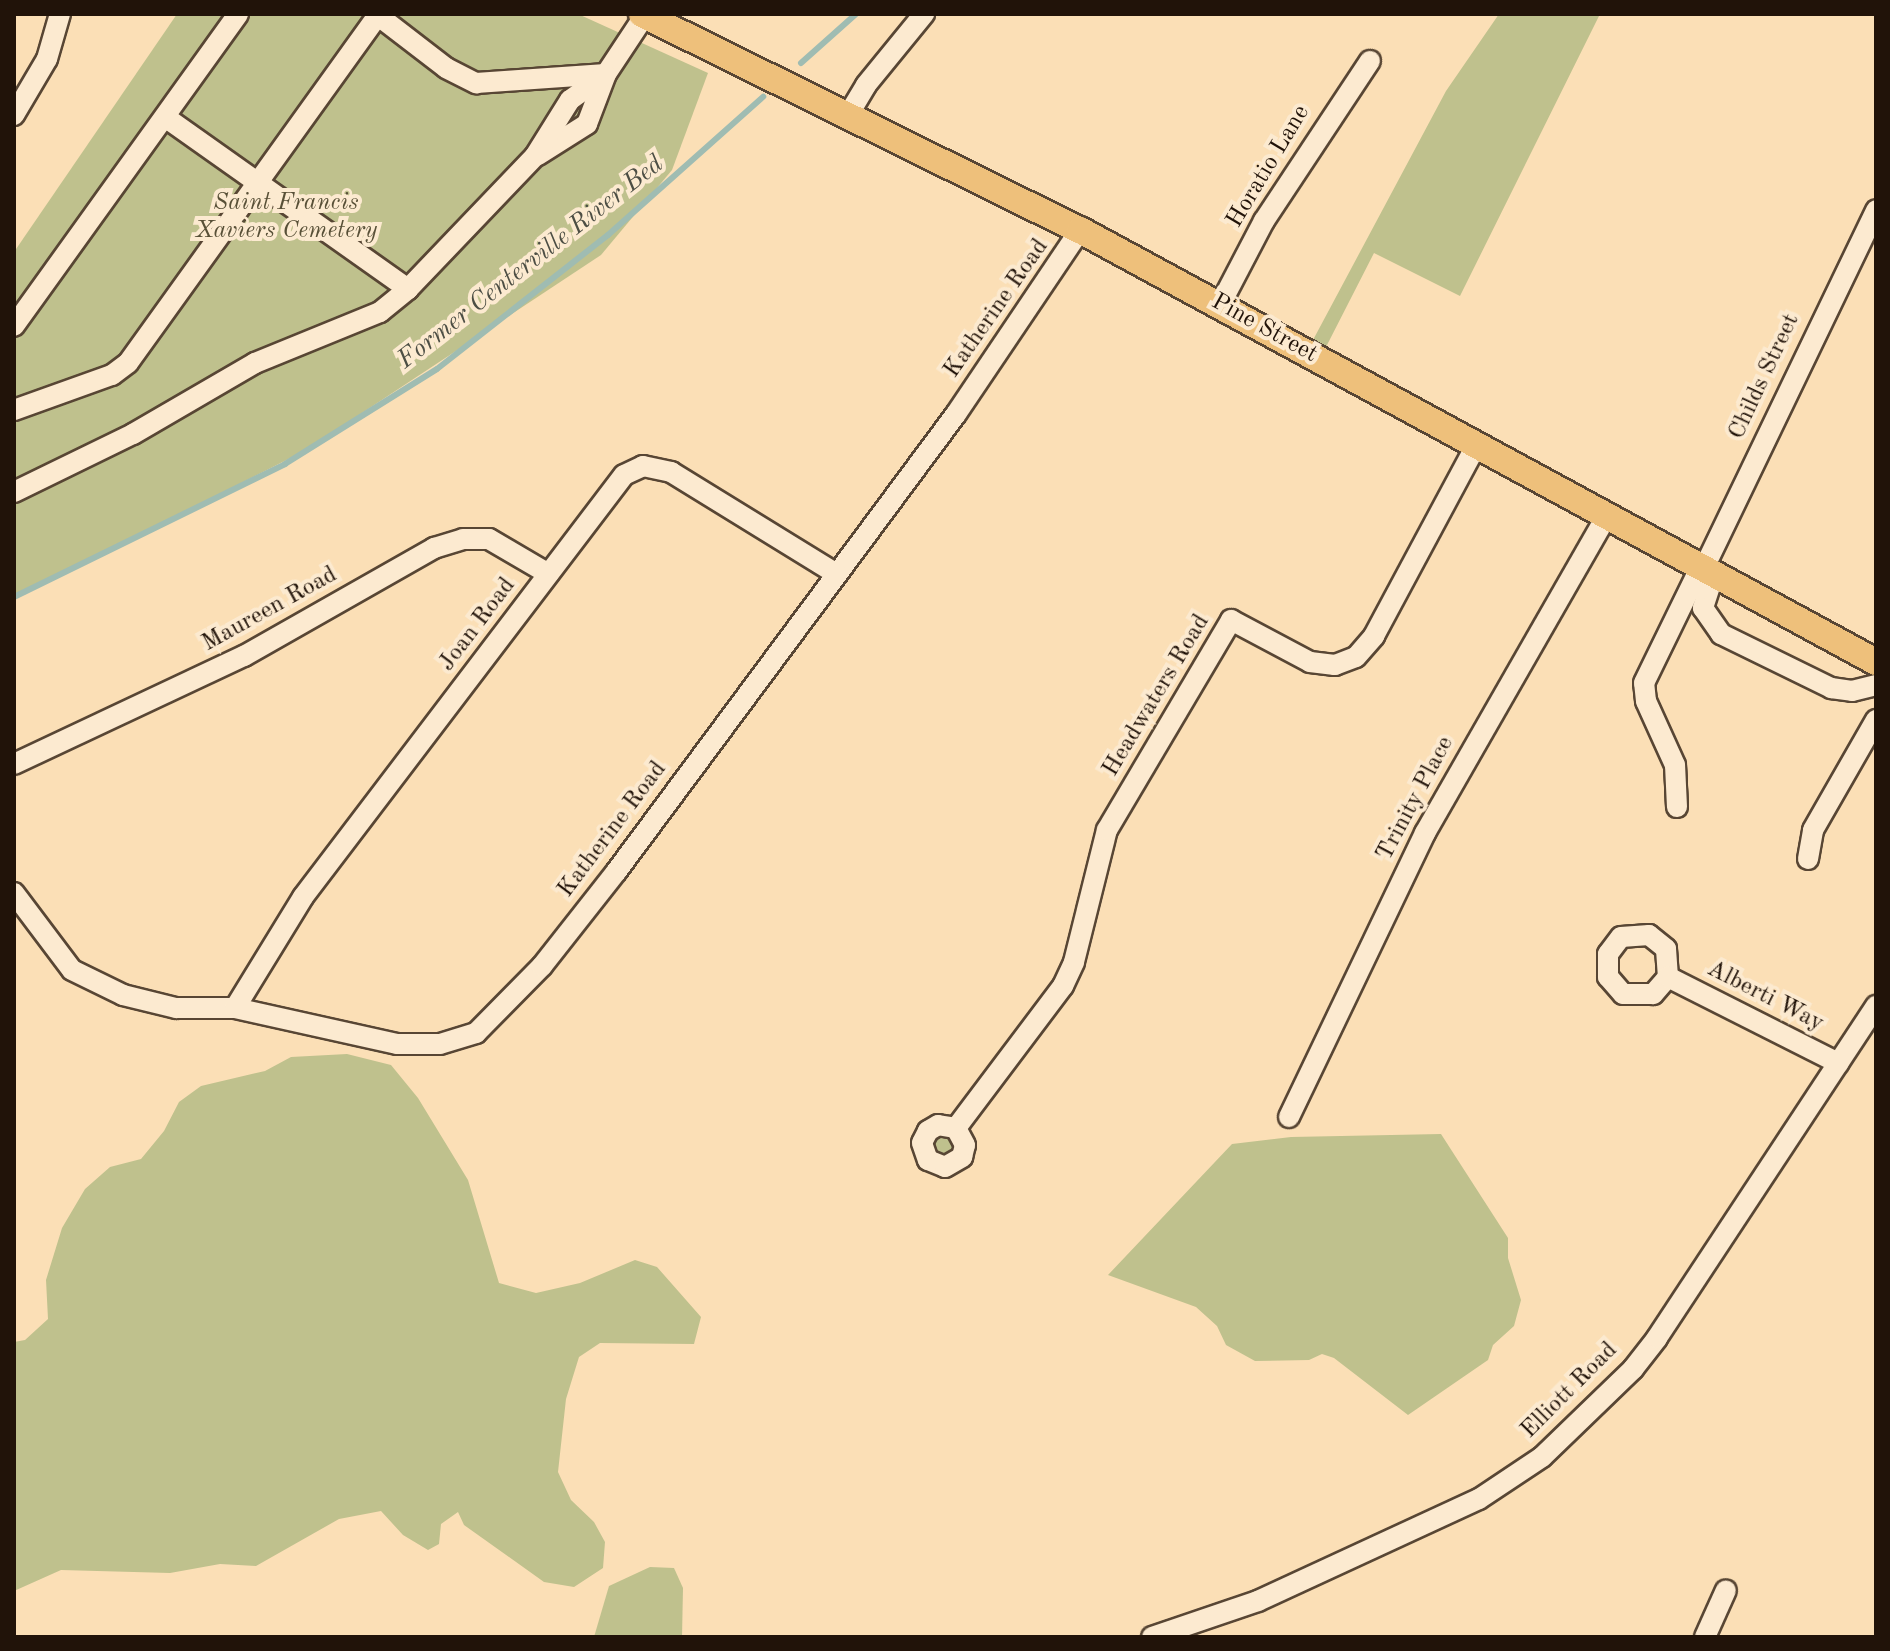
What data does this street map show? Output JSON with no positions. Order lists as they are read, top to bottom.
{
  "streets": {
    "main road": ["Pine Street"],
    "street": [
      "Horatio Lane",
      "Katherine Road",
      "Childs Street",
      "Maureen Road",
      "Joan Road",
      "Headwaters Road",
      "Trinity Place",
      "Alberti Way",
      "Elliott Road"
    ]
  },
  "crossings": [
    ["Horatio Lane", "Pine Street"],
    ["Katherine Road", "Pine Street"],
    ["Katherine Road", "Joan Road"],
    ["Pine Street", "Childs Street"],
    ["Pine Street", "Headwaters Road"],
    ["Pine Street", "Trinity Place"],
    ["Maureen Road", "Joan Road"],
    ["Alberti Way", "Elliott Road"]
  ],
  "water": ["Former Centerville River Bed"],
  "parks": ["Saint Francis Xaviers Cemetery"]
}
